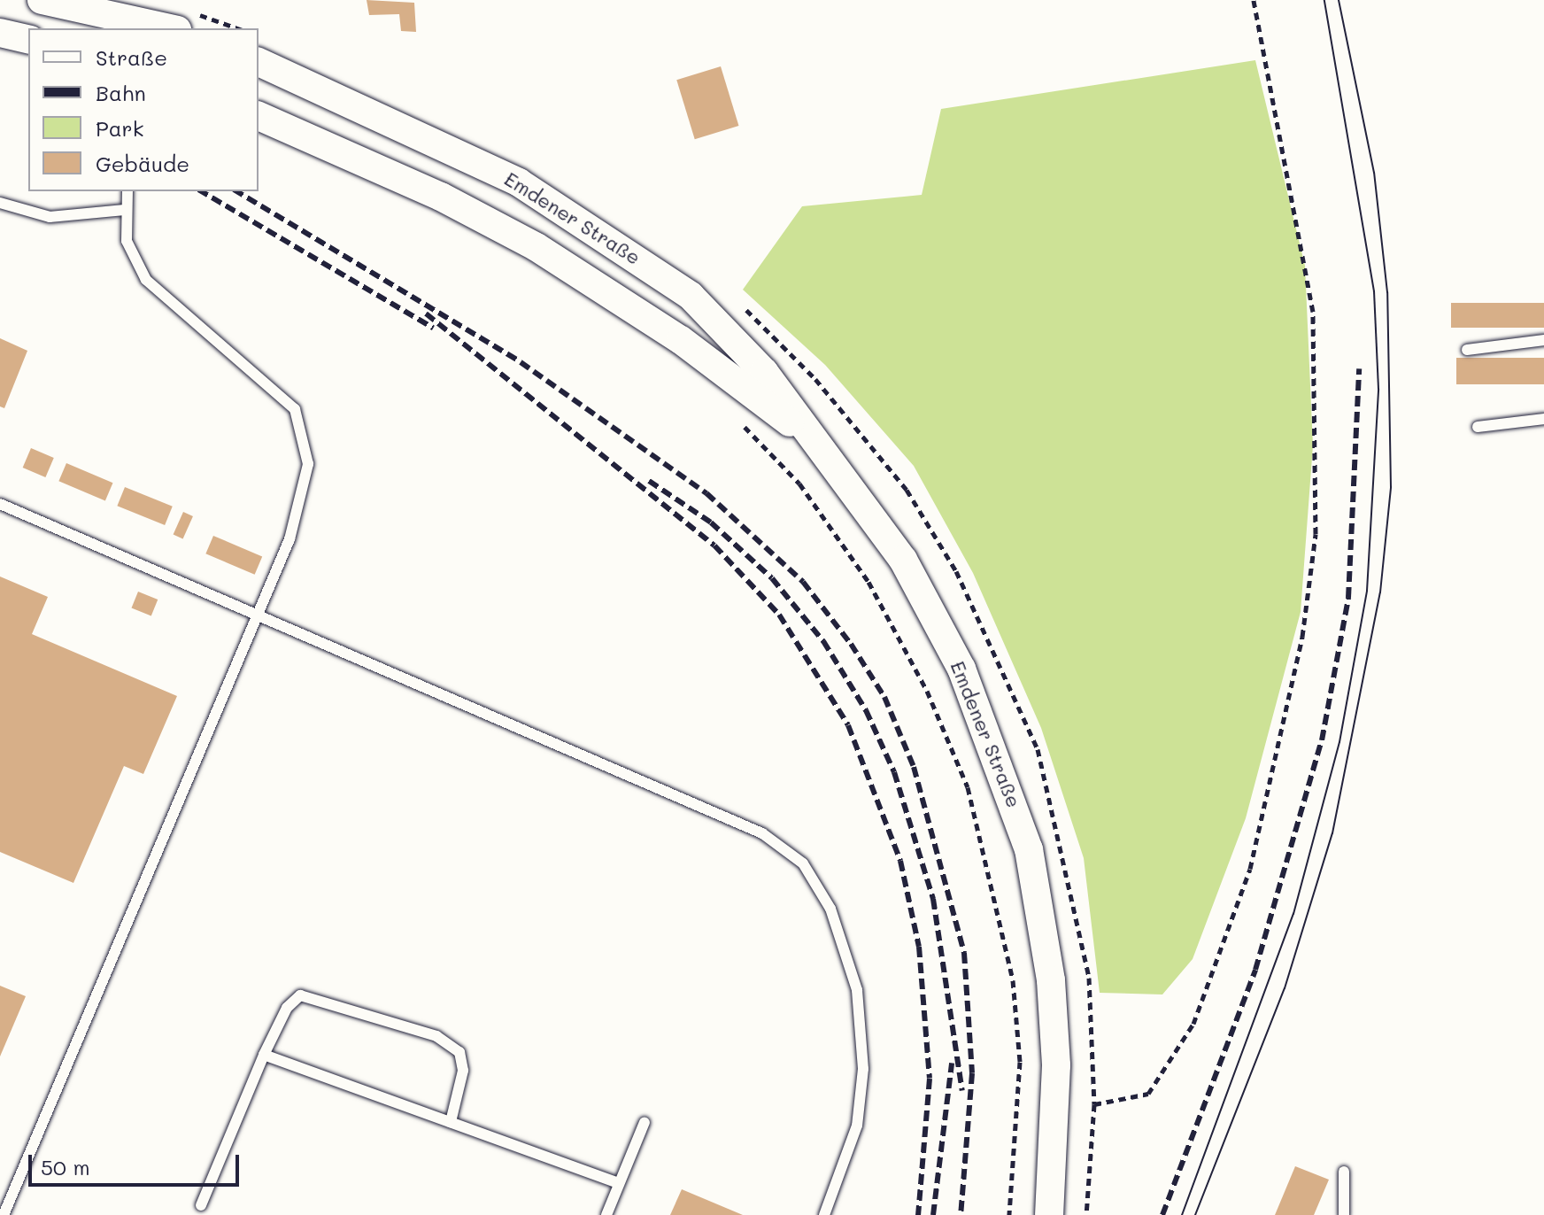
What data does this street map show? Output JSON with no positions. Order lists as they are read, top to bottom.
{
  "streets": {
    "street": ["Emdener Straße"]
  },
  "legend": [
    "Straße",
    "Bahn",
    "Park",
    "Gebäude"
  ],
  "scale_bar": "50 m"
}
